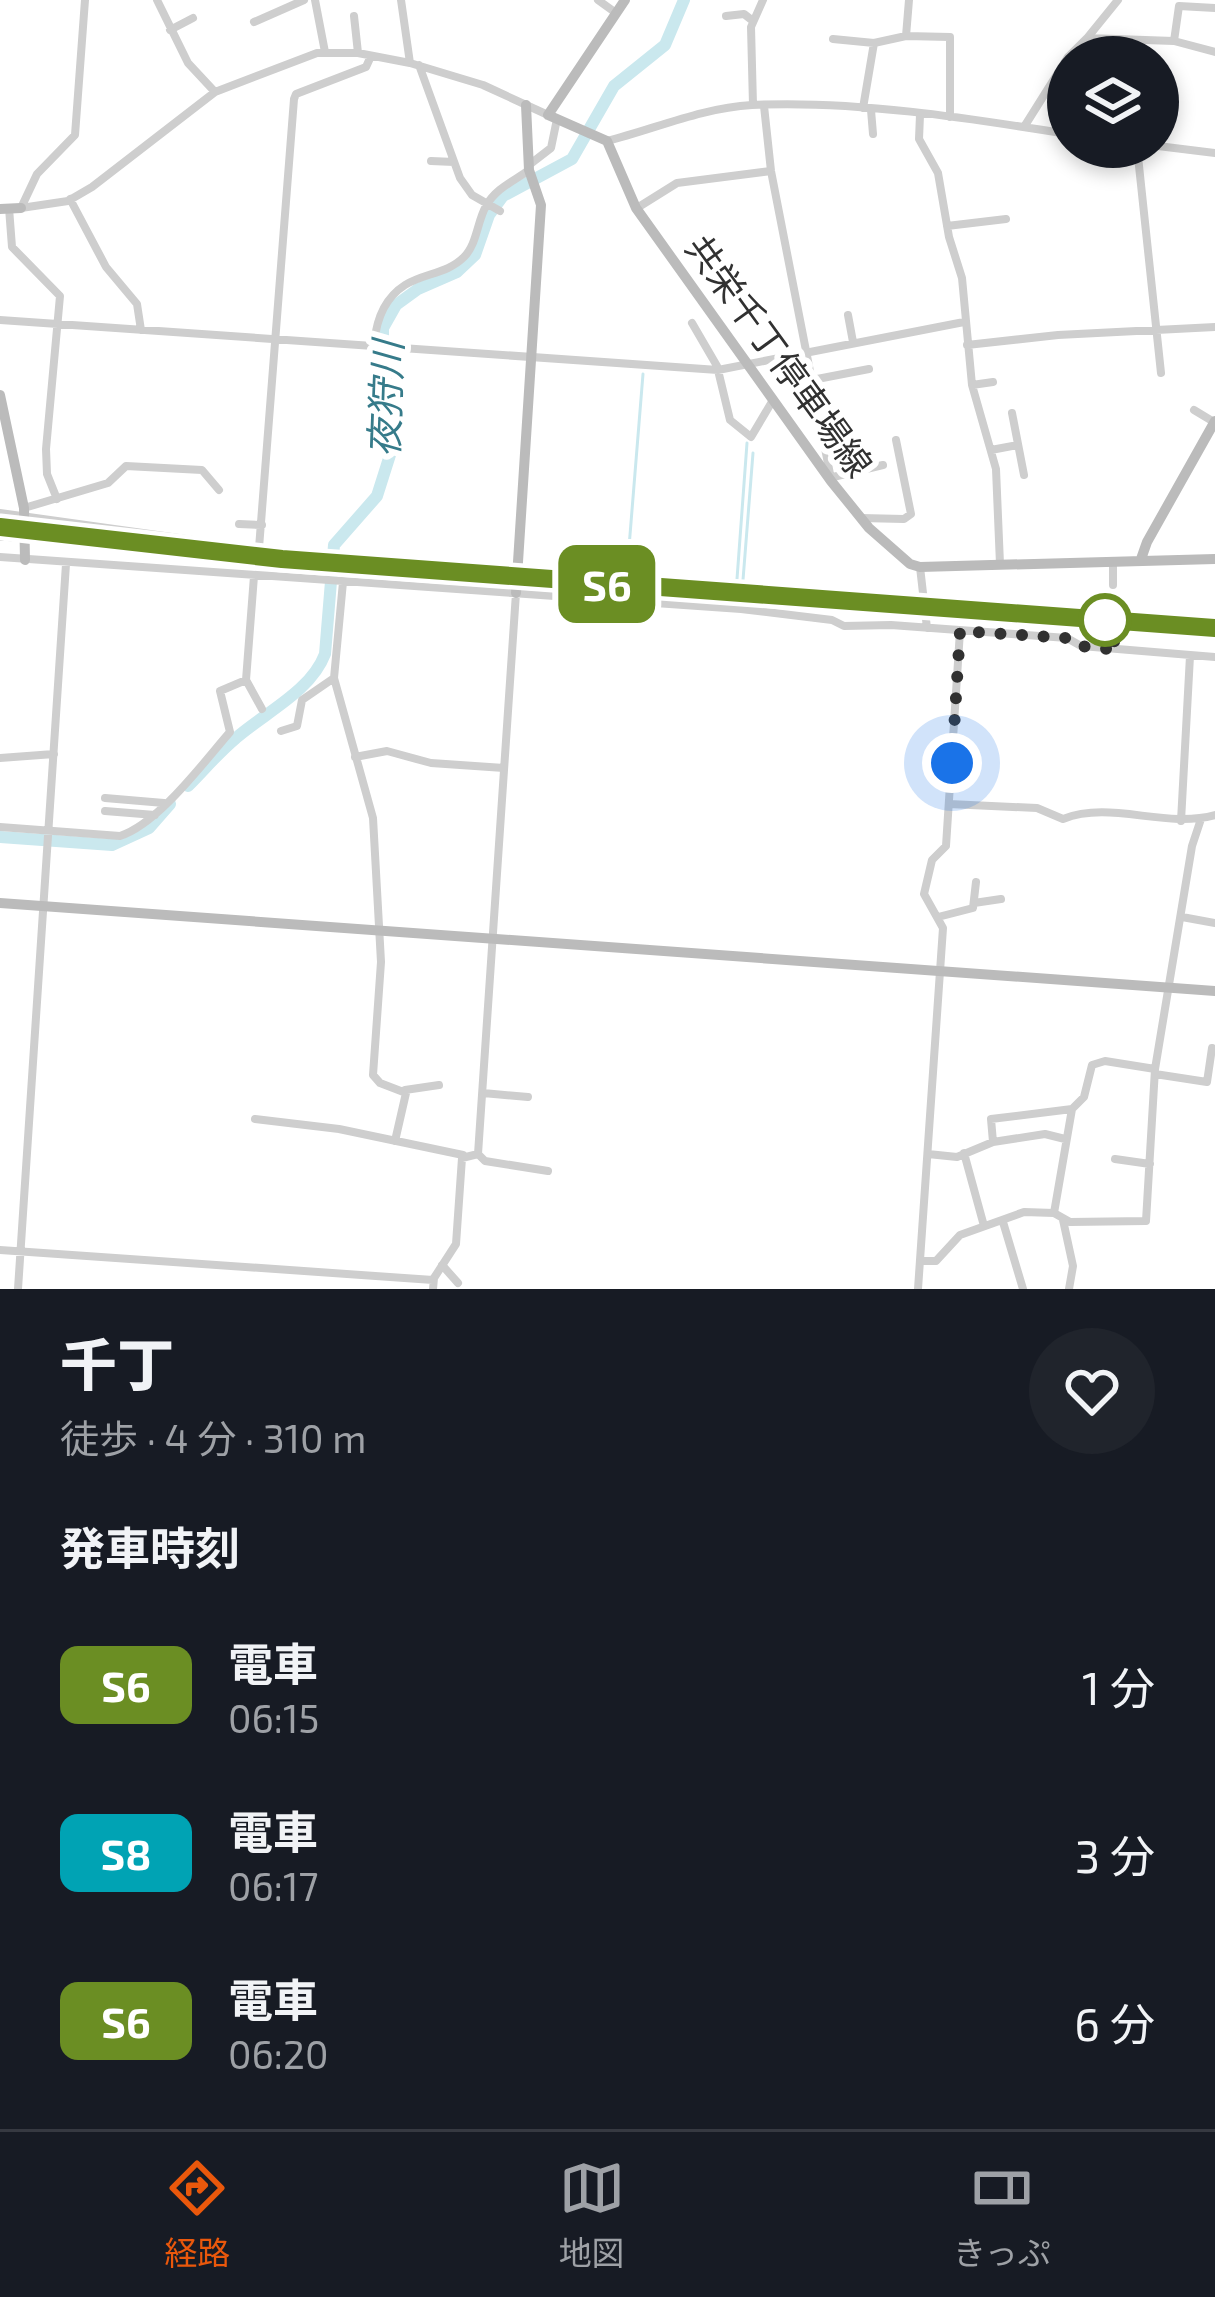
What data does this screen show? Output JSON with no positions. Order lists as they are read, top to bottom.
{
  "streets": {
    "street": ["共栄千丁停車場線"]
  },
  "water": ["夜狩川"],
  "page": {
    "on_map": "S6",
    "heading": [
      ["千丁", "徒歩 · 4 分 · 310 m"],
      "発車時刻"
    ],
    "list": [
      {
        "mark": "S6",
        "name": "電車",
        "note": "06:15",
        "value": "1 分"
      },
      {
        "mark": "S8",
        "name": "電車",
        "note": "06:17",
        "value": "3 分"
      },
      {
        "mark": "S6",
        "name": "電車",
        "note": "06:20",
        "value": "6 分"
      }
    ],
    "tabs": ["経路", "地図", "きっぷ"]
  }
}
